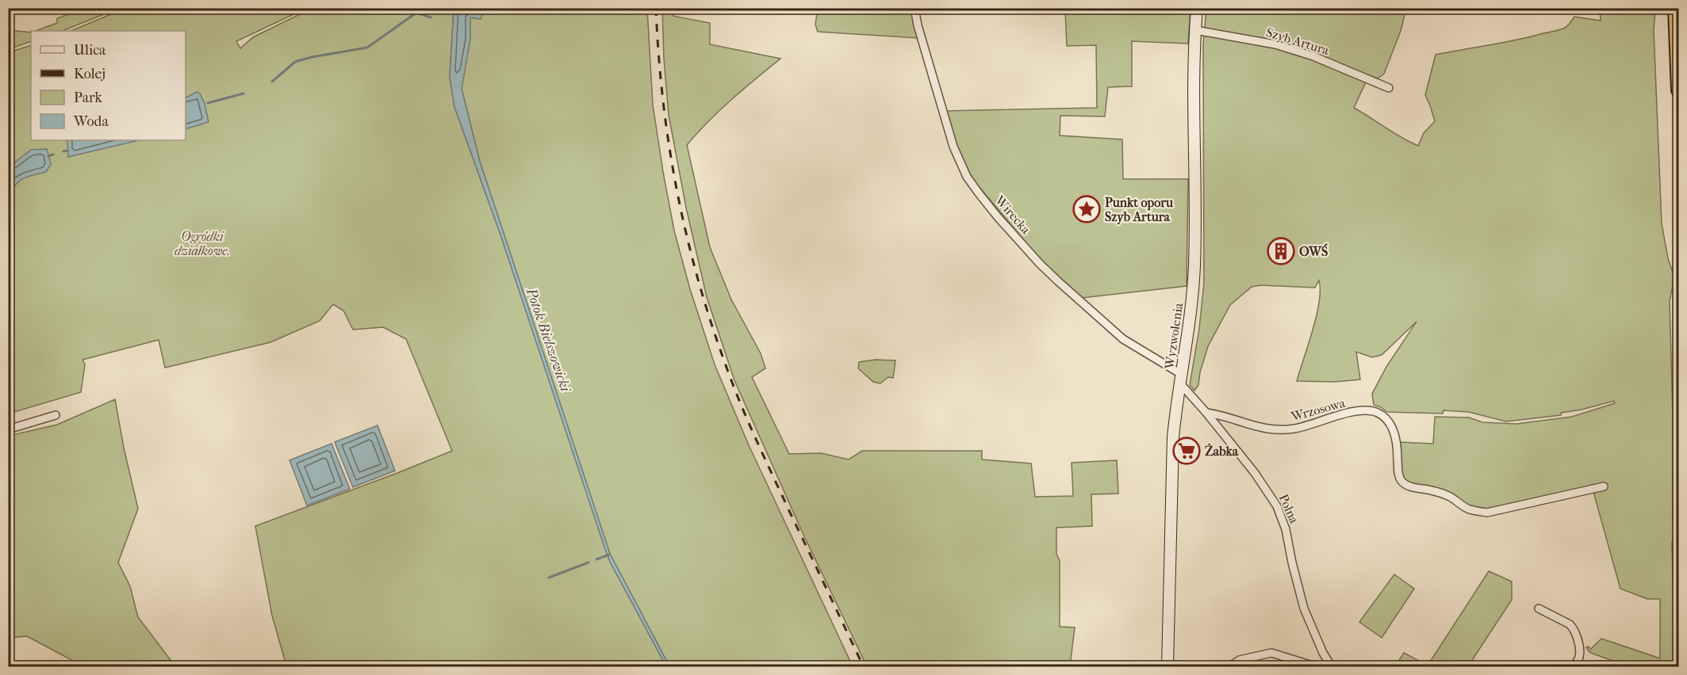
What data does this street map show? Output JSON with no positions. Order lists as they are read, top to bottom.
{
  "streets": {
    "street": [
      "Szyb Artura",
      "Wirecka",
      "Wyzwolenia",
      "Wrzosowa",
      "Polna"
    ]
  },
  "crossings": [
    ["Szyb Artura", "Wyzwolenia"],
    ["Wirecka", "Wyzwolenia"],
    ["Wirecka", "Polna"],
    ["Wyzwolenia", "Polna"],
    ["Wrzosowa", "Polna"]
  ],
  "water": ["Potok Bielszowicki"],
  "parks": ["Ogródki działkowe."],
  "places": {
    "place": ["Punkt oporu Szyb Artura"],
    "building": ["OWŚ"],
    "supermarket": ["Żabka"]
  },
  "legend": [
    "Ulica",
    "Kolej",
    "Park",
    "Woda"
  ]
}
